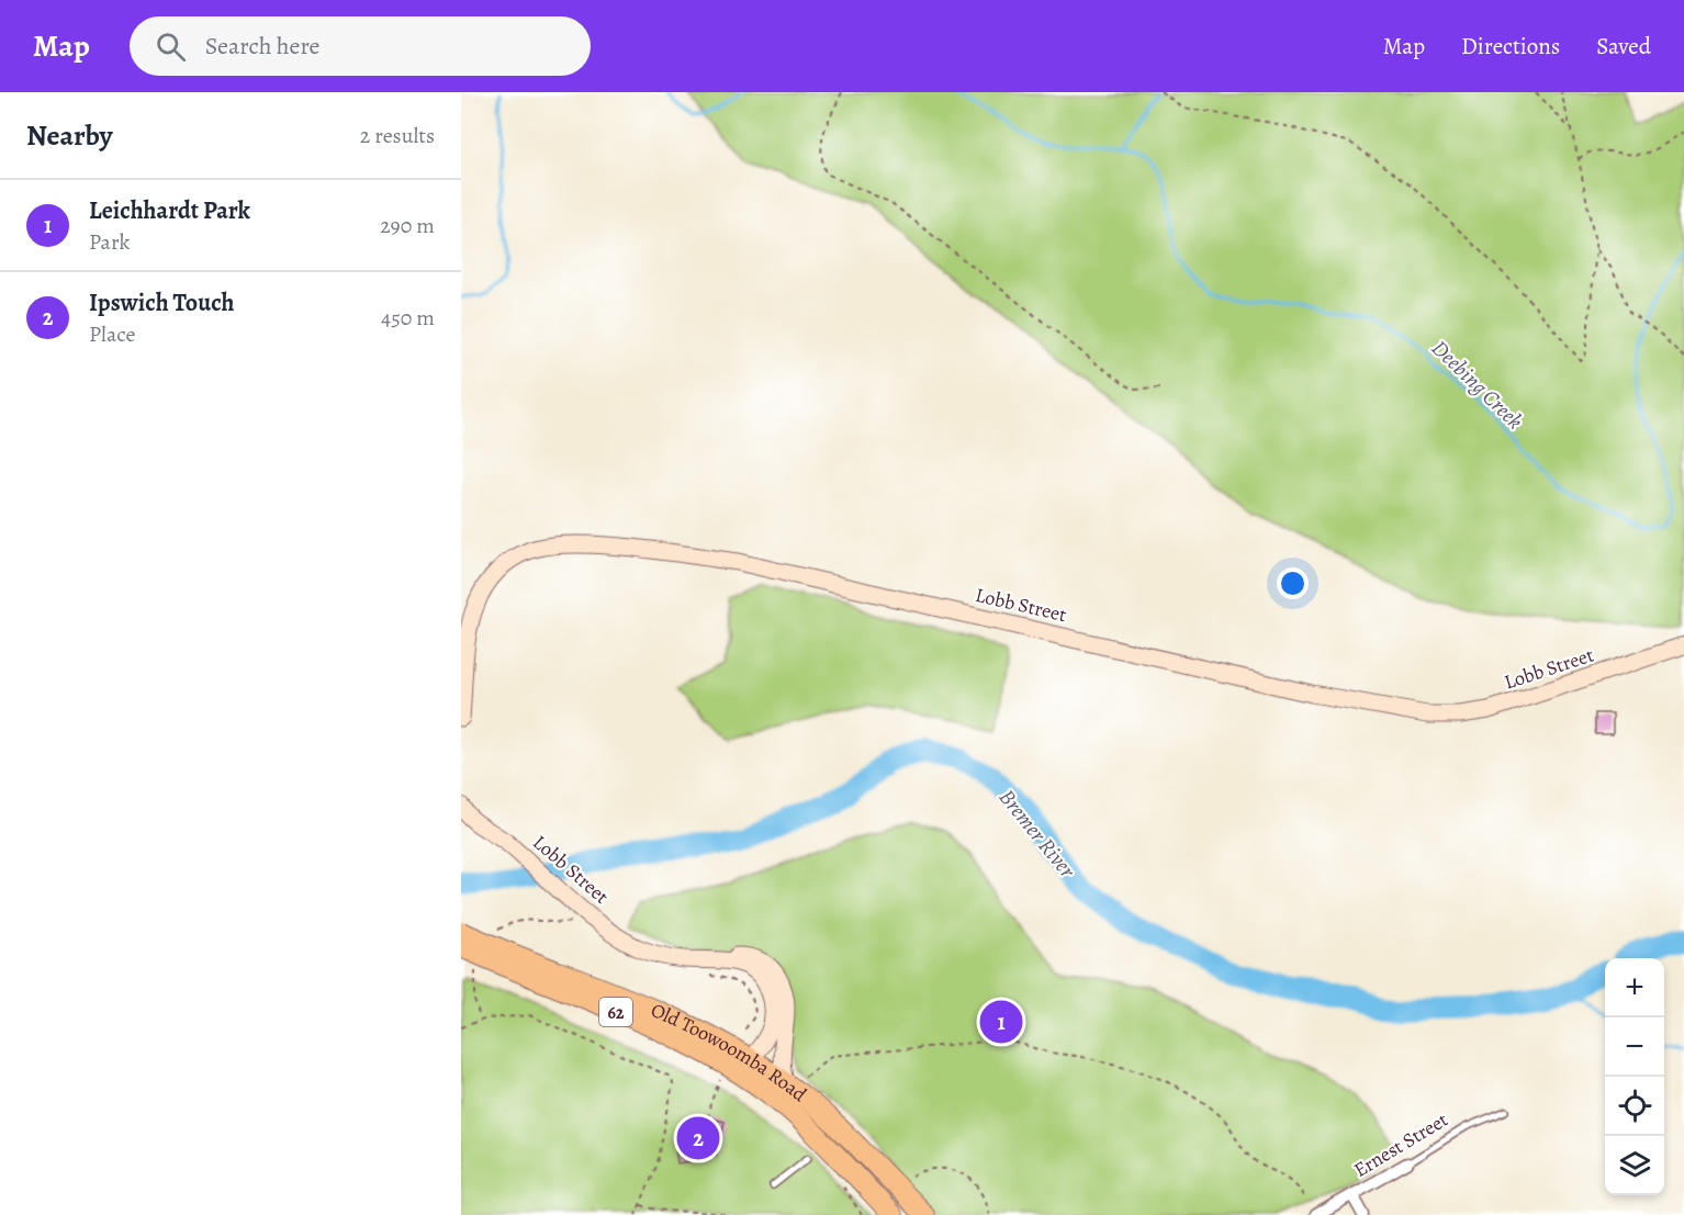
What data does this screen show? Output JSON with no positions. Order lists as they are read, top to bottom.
{
  "streets": {
    "main road": ["Lobb Street", "62", "Old Toowoomba Road"],
    "street": ["Ernest Street"]
  },
  "crossings": [
    ["Lobb Street", "Old Toowoomba Road"]
  ],
  "water": ["Deebing Creek", "Bremer River"],
  "page": {
    "header": "Map",
    "search": "Search here",
    "nav": ["Map", "Directions", "Saved"],
    "heading": ["Nearby", "2 results"],
    "list": [
      {
        "mark": "1",
        "name": "Leichhardt Park",
        "note": "Park",
        "value": "290 m"
      },
      {
        "mark": "2",
        "name": "Ipswich Touch",
        "note": "Place",
        "value": "450 m"
      }
    ],
    "map_buttons": ["+", "−"],
    "pins": ["1", "2"]
  }
}
